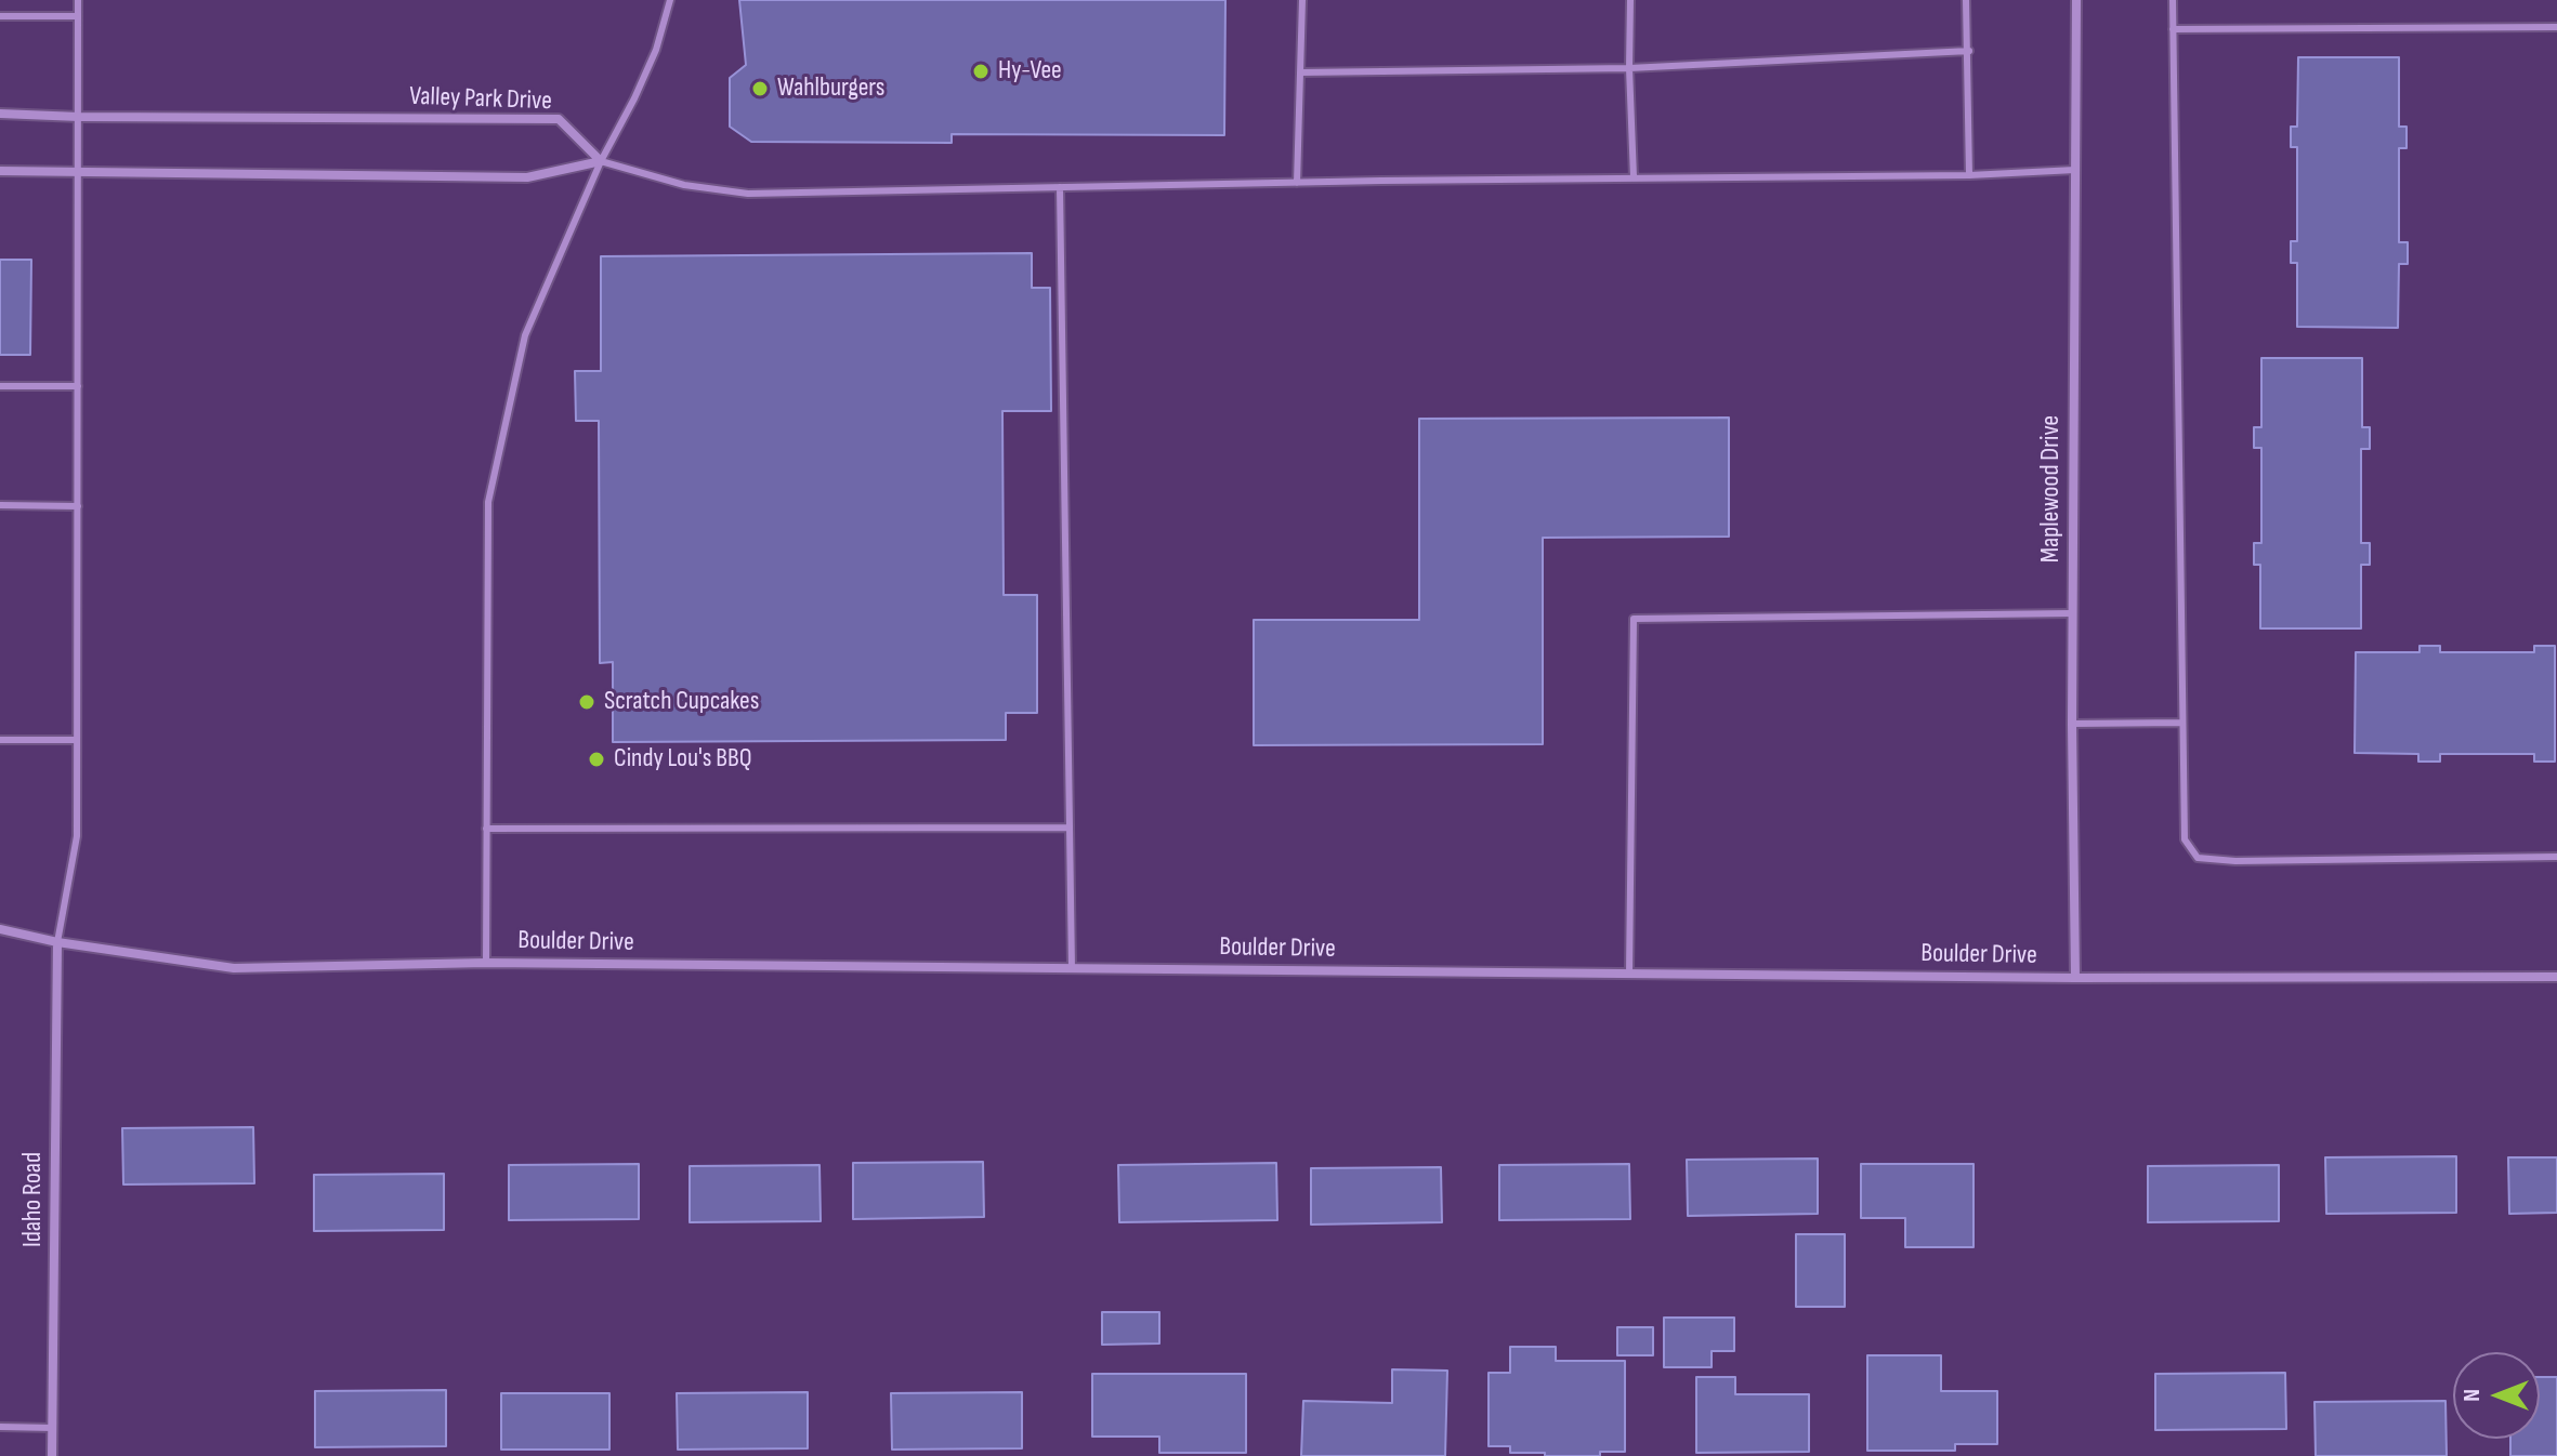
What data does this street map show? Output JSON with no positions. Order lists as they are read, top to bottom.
{
  "streets": {
    "street": [
      "Valley Park Drive",
      "Maplewood Drive",
      "Boulder Drive",
      "Idaho Road"
    ]
  },
  "crossings": [
    ["Maplewood Drive", "Boulder Drive"],
    ["Boulder Drive", "Idaho Road"]
  ],
  "places": [
    "Hy-Vee",
    "Wahlburgers",
    "Scratch Cupcakes",
    "Cindy Lou's BBQ"
  ],
  "north": "left"
}
